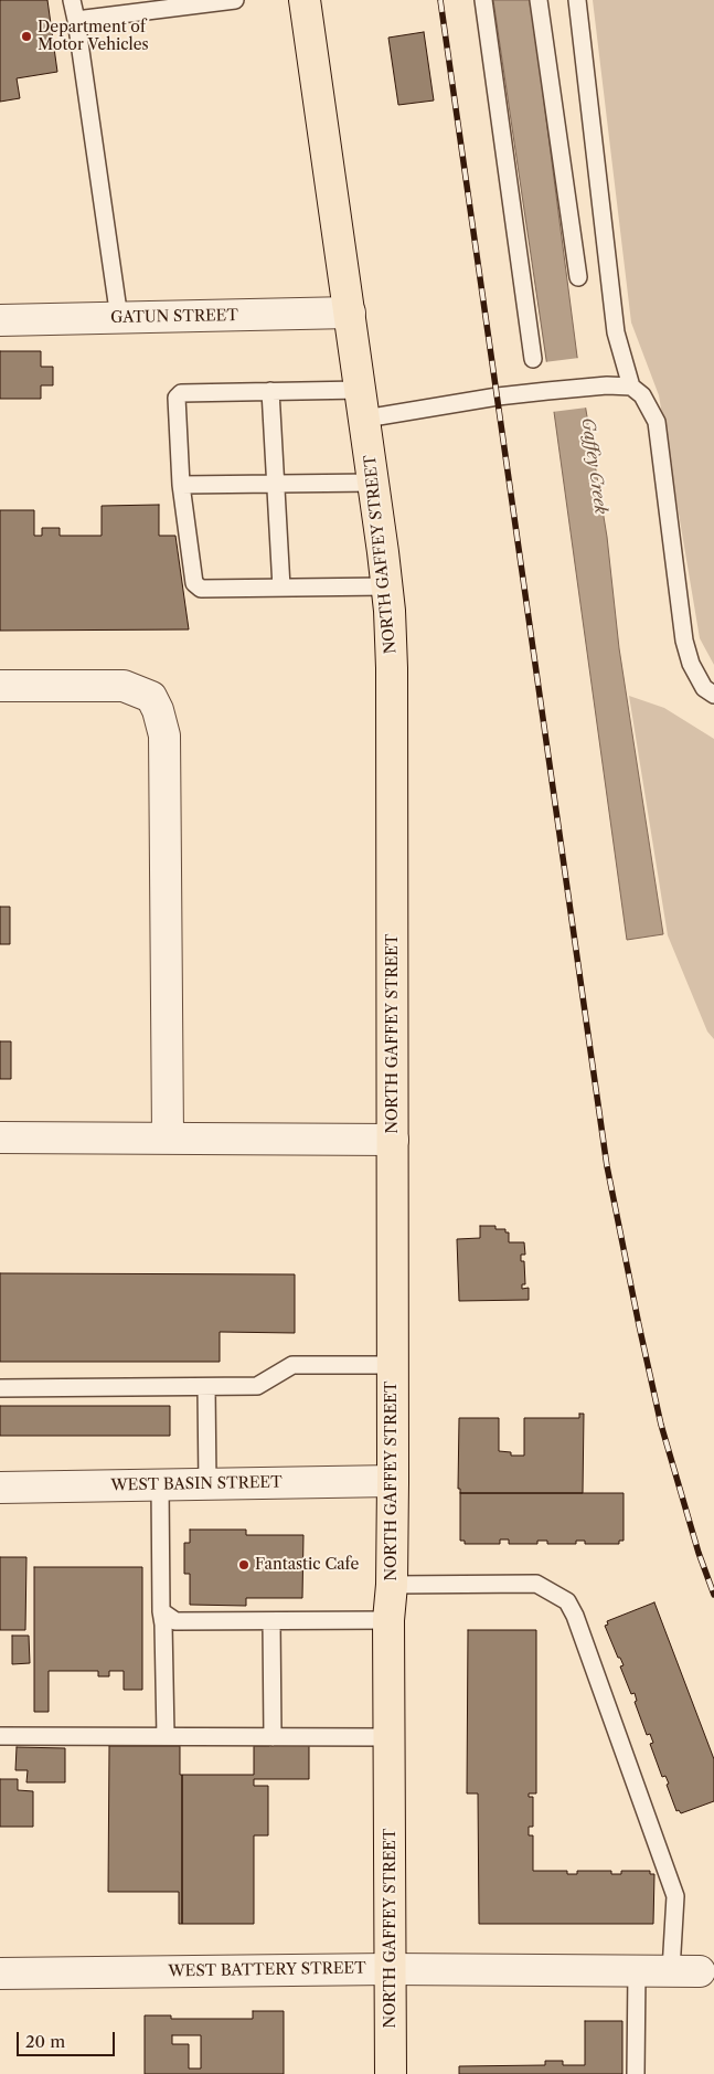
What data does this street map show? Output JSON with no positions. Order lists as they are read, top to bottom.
{
  "streets": {
    "main road": ["NORTH GAFFEY STREET"],
    "street": ["GATUN STREET", "WEST BASIN STREET", "WEST BATTERY STREET"]
  },
  "crossings": [
    ["GATUN STREET", "NORTH GAFFEY STREET"],
    ["NORTH GAFFEY STREET", "WEST BASIN STREET"],
    ["NORTH GAFFEY STREET", "WEST BATTERY STREET"]
  ],
  "water": ["Gaffey Creek"],
  "places": ["Department of Motor Vehicles", "Fantastic Cafe"],
  "scale_bar": "20 m"
}
